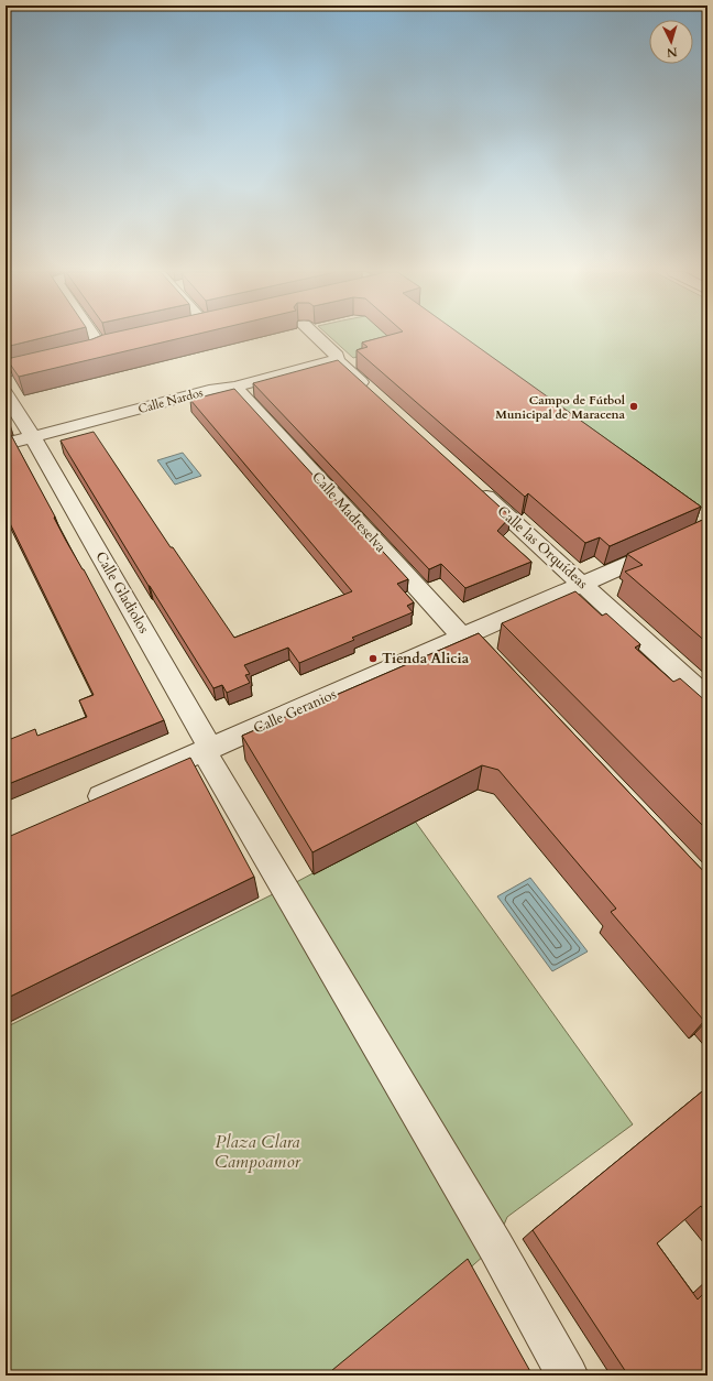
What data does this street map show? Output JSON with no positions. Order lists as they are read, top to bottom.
{
  "streets": {
    "street": [
      "Calle Nardos",
      "Calle Madreselva",
      "Calle las Orquídeas",
      "Calle Gladiolos",
      "Calle Geranios"
    ]
  },
  "crossings": [
    ["Calle Nardos", "Calle Madreselva"],
    ["Calle Nardos", "Calle Gladiolos"],
    ["Calle Madreselva", "Calle Geranios"],
    ["Calle las Orquídeas", "Calle Geranios"],
    ["Calle Gladiolos", "Calle Geranios"]
  ],
  "parks": ["Plaza Clara Campoamor"],
  "places": ["Campo de Fútbol Municipal de Maracena", "Tienda Alicia"],
  "north": "bottom"
}
